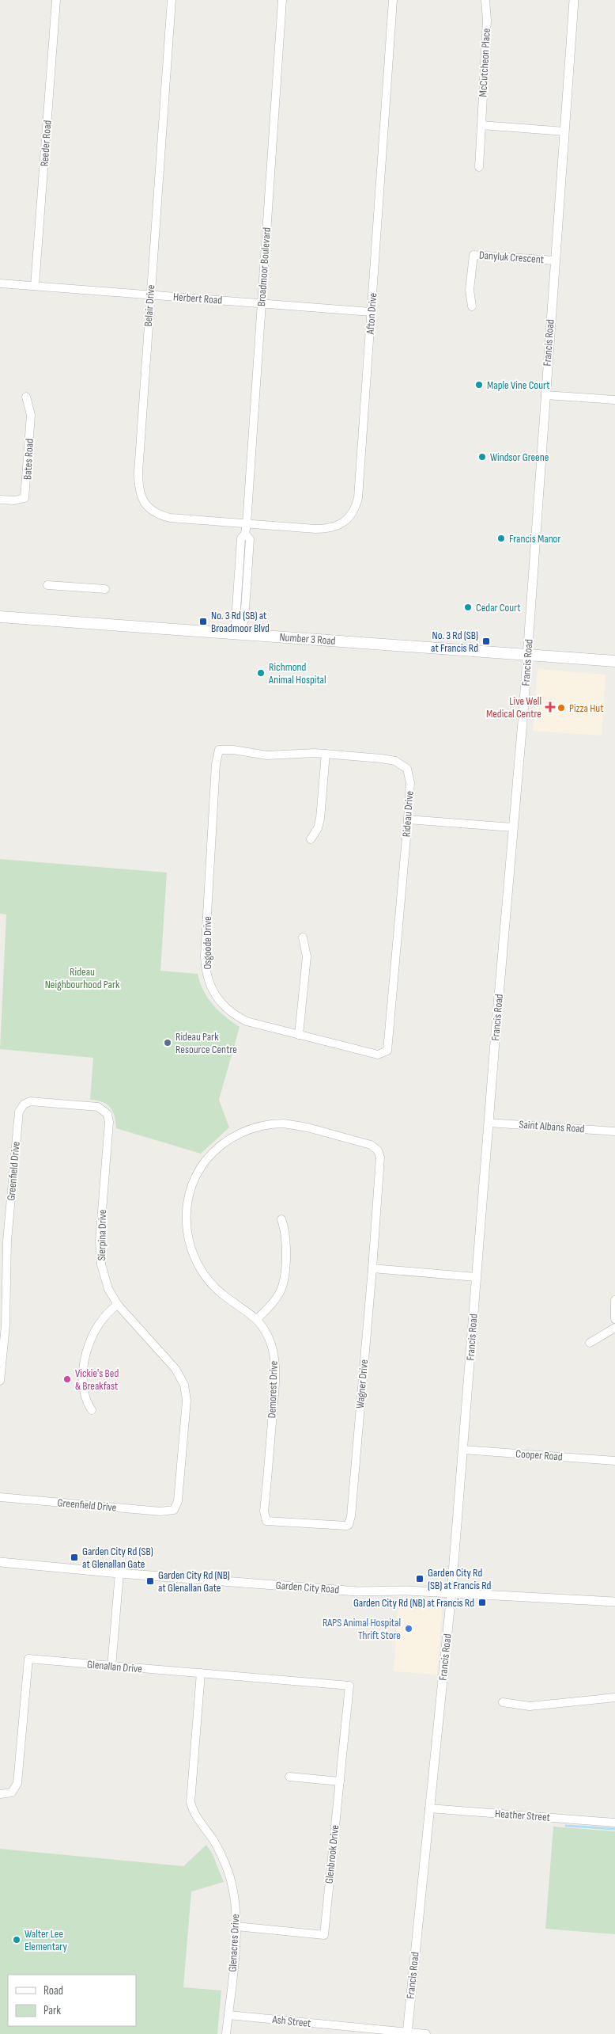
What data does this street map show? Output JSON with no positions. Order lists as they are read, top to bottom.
{
  "streets": {
    "main road": ["Number 3 Road"],
    "street": [
      "McCutcheon Place",
      "Reeder Road",
      "Danyluk Crescent",
      "Broadmoor Boulevard",
      "Herbert Road",
      "Belair Drive",
      "Afton Drive",
      "Francis Road",
      "Bates Road",
      "Rideau Drive",
      "Osgoode Drive",
      "Saint Albans Road",
      "Greenfield Drive",
      "Sierpina Drive",
      "Wagner Drive",
      "Demorest Drive",
      "Cooper Road",
      "Garden City Road",
      "Glenallan Drive",
      "Heather Street",
      "Glenbrook Drive",
      "Glenacres Drive",
      "Ash Street"
    ]
  },
  "crossings": [
    ["Reeder Road", "Herbert Road"],
    ["Danyluk Crescent", "Francis Road"],
    ["Broadmoor Boulevard", "Herbert Road"],
    ["Broadmoor Boulevard", "Belair Drive"],
    ["Broadmoor Boulevard", "Afton Drive"],
    ["Broadmoor Boulevard", "Number 3 Road"],
    ["Herbert Road", "Belair Drive"],
    ["Herbert Road", "Afton Drive"],
    ["Belair Drive", "Afton Drive"],
    ["Francis Road", "Number 3 Road"],
    ["Francis Road", "Saint Albans Road"],
    ["Francis Road", "Cooper Road"],
    ["Francis Road", "Garden City Road"],
    ["Francis Road", "Heather Street"],
    ["Francis Road", "Ash Street"],
    ["Rideau Drive", "Osgoode Drive"],
    ["Greenfield Drive", "Sierpina Drive"],
    ["Wagner Drive", "Demorest Drive"],
    ["Glenallan Drive", "Glenbrook Drive"],
    ["Glenallan Drive", "Glenacres Drive"],
    ["Glenbrook Drive", "Glenacres Drive"],
    ["Glenacres Drive", "Ash Street"]
  ],
  "parks": ["Rideau Neighbourhood Park"],
  "places": {
    "other": [
      "Maple Vine Court",
      "Windsor Greene",
      "Francis Manor",
      "Cedar Court",
      "Richmond Animal Hospital",
      "Pizza Hut",
      "Rideau Park Resource Centre",
      "Vickie's Bed & Breakfast",
      "RAPS Animal Hospital Thrift Store",
      "Walter Lee Elementary"
    ],
    "transit": [
      "No. 3 Rd (SB) at Broadmoor Blvd",
      "No. 3 Rd (SB) at Francis Rd",
      "Garden City Rd (SB) at Glenallan Gate",
      "Garden City Rd (SB) at Francis Rd",
      "Garden City Rd (NB) at Glenallan Gate",
      "Garden City Rd (NB) at Francis Rd"
    ],
    "health": ["Live Well Medical Centre"]
  },
  "legend": ["Road", "Park"]
}
